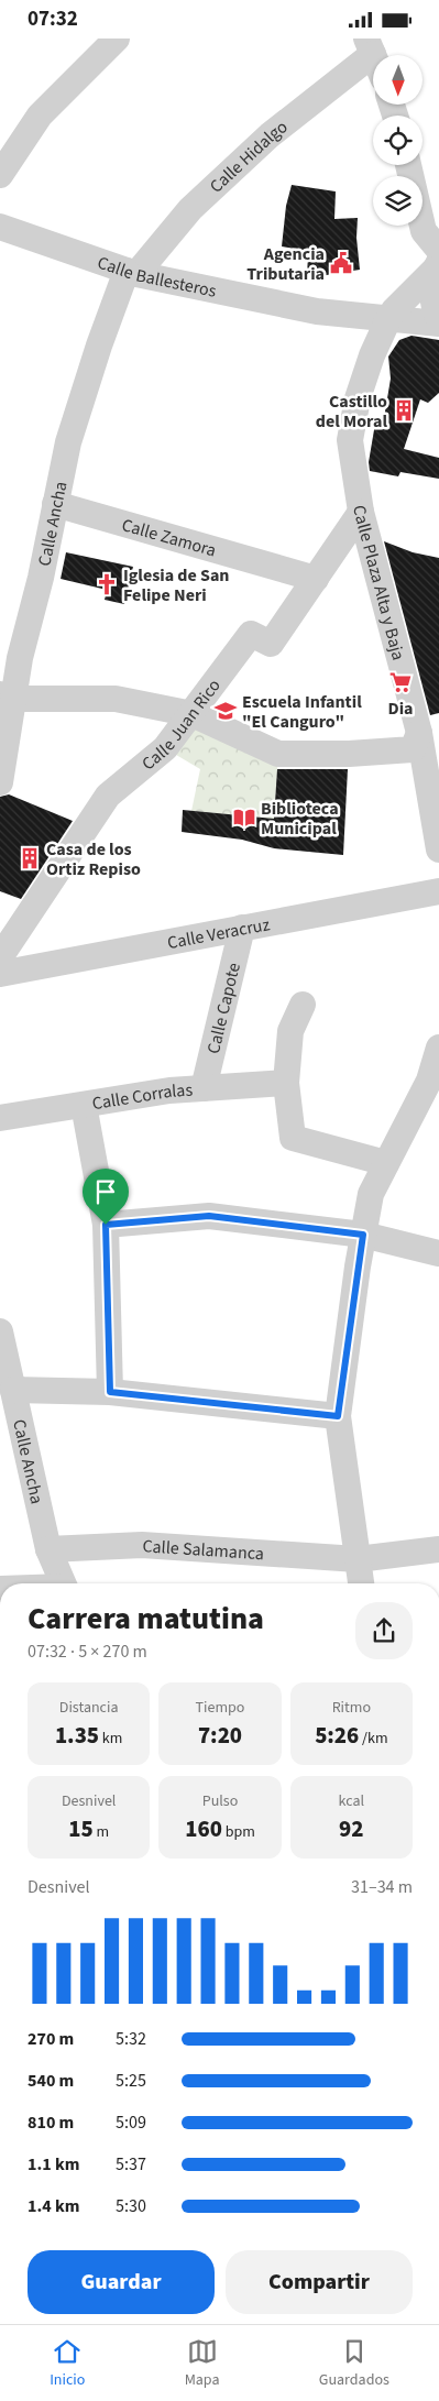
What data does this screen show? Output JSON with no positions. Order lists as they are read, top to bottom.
{
  "streets": {
    "street": [
      "Calle Hidalgo",
      "Calle Ballesteros",
      "Calle Ancha",
      "Calle Zamora",
      "Calle Plaza Alta y Baja",
      "Calle Juan Rico",
      "Calle Veracruz",
      "Calle Capote",
      "Calle Corralas",
      "Calle Salamanca"
    ]
  },
  "crossings": [
    ["Calle Hidalgo", "Calle Ballesteros"],
    ["Calle Hidalgo", "Calle Ancha"],
    ["Calle Ballesteros", "Calle Ancha"],
    ["Calle Ballesteros", "Calle Plaza Alta y Baja"],
    ["Calle Ancha", "Calle Zamora"],
    ["Calle Ancha", "Calle Salamanca"],
    ["Calle Zamora", "Calle Juan Rico"],
    ["Calle Plaza Alta y Baja", "Calle Juan Rico"],
    ["Calle Veracruz", "Calle Capote"],
    ["Calle Capote", "Calle Corralas"]
  ],
  "places": {
    "public building": ["Agencia Tributaria"],
    "building": ["Castillo del Moral", "Casa de los Ortiz Repiso"],
    "church": ["Iglesia de San Felipe Neri"],
    "supermarket": ["Dia"],
    "school or university": ["Escuela Infantil \"El Canguro\""],
    "library": ["Biblioteca Municipal"]
  },
  "north": "bottom",
  "page": {
    "status": "07:32",
    "heading": ["Carrera matutina", "07:32 · 5 × 270 m"],
    "stats": [
      ["Distancia", "1.35 km"],
      ["Tiempo", "7:20"],
      ["Ritmo", "5:26 /km"],
      ["Desnivel", "15 m"],
      ["Pulso", "160 bpm"],
      ["kcal", "92"]
    ],
    "chart": ["Desnivel", "31–34 m"],
    "list": [
      {
        "name": "270 m",
        "note": "5:32"
      },
      {
        "name": "540 m",
        "note": "5:25"
      },
      {
        "name": "810 m",
        "note": "5:09"
      },
      {
        "name": "1.1 km",
        "note": "5:37"
      },
      {
        "name": "1.4 km",
        "note": "5:30"
      }
    ],
    "buttons": ["Guardar", "Compartir"],
    "tabs": ["Inicio", "Mapa", "Guardados"]
  }
}
